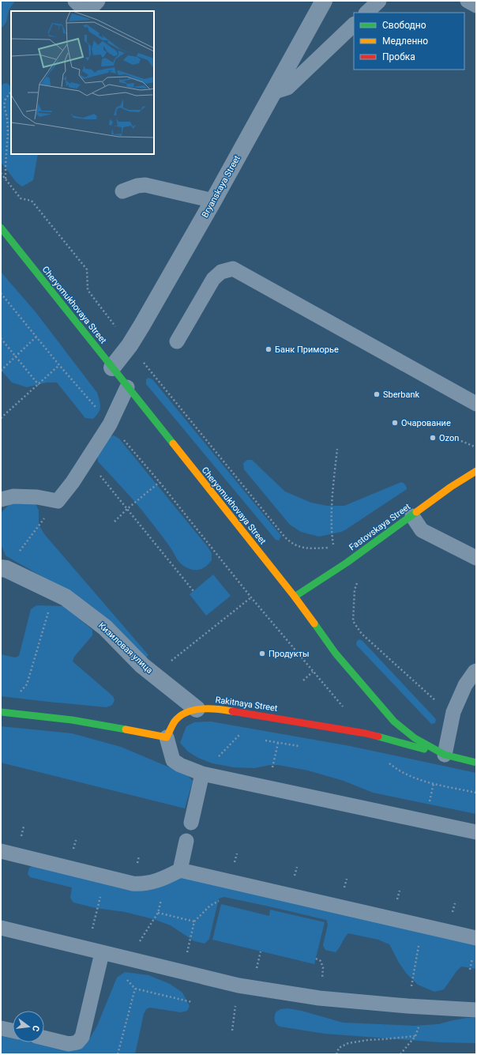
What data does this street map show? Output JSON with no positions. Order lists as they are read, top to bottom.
{
  "streets": {
    "main road": ["Cheryomukhovaya Street", "Fastovskaya Street", "Rakitnaya Street"],
    "street": ["Bryanskaya Street", "Кизиловая улица"]
  },
  "crossings": [
    ["Bryanskaya Street", "Cheryomukhovaya Street"],
    ["Cheryomukhovaya Street", "Fastovskaya Street"],
    ["Cheryomukhovaya Street", "Rakitnaya Street"],
    ["Кизиловая улица", "Rakitnaya Street"]
  ],
  "places": [
    "Банк Приморье",
    "Sberbank",
    "Очарование",
    "Ozon",
    "Продукты"
  ],
  "legend": ["Свободно", "Медленно", "Пробка"],
  "north": "right"
}
